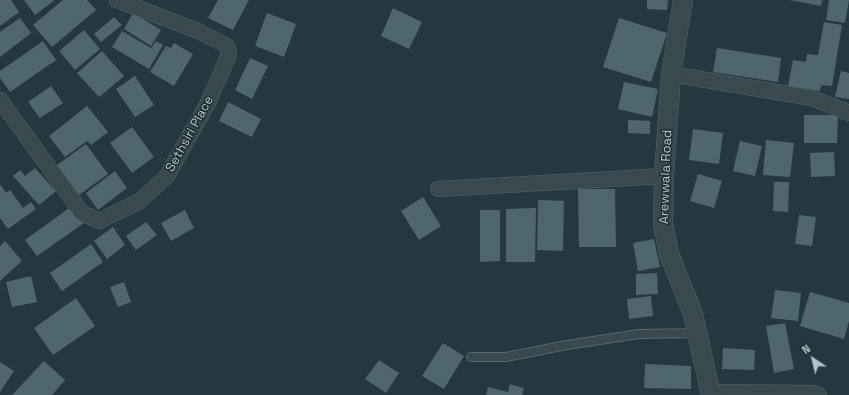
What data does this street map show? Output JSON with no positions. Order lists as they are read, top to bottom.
{
  "streets": {
    "street": ["Sethsiri Place", "Arewwala Road"]
  },
  "north": "top left"
}
